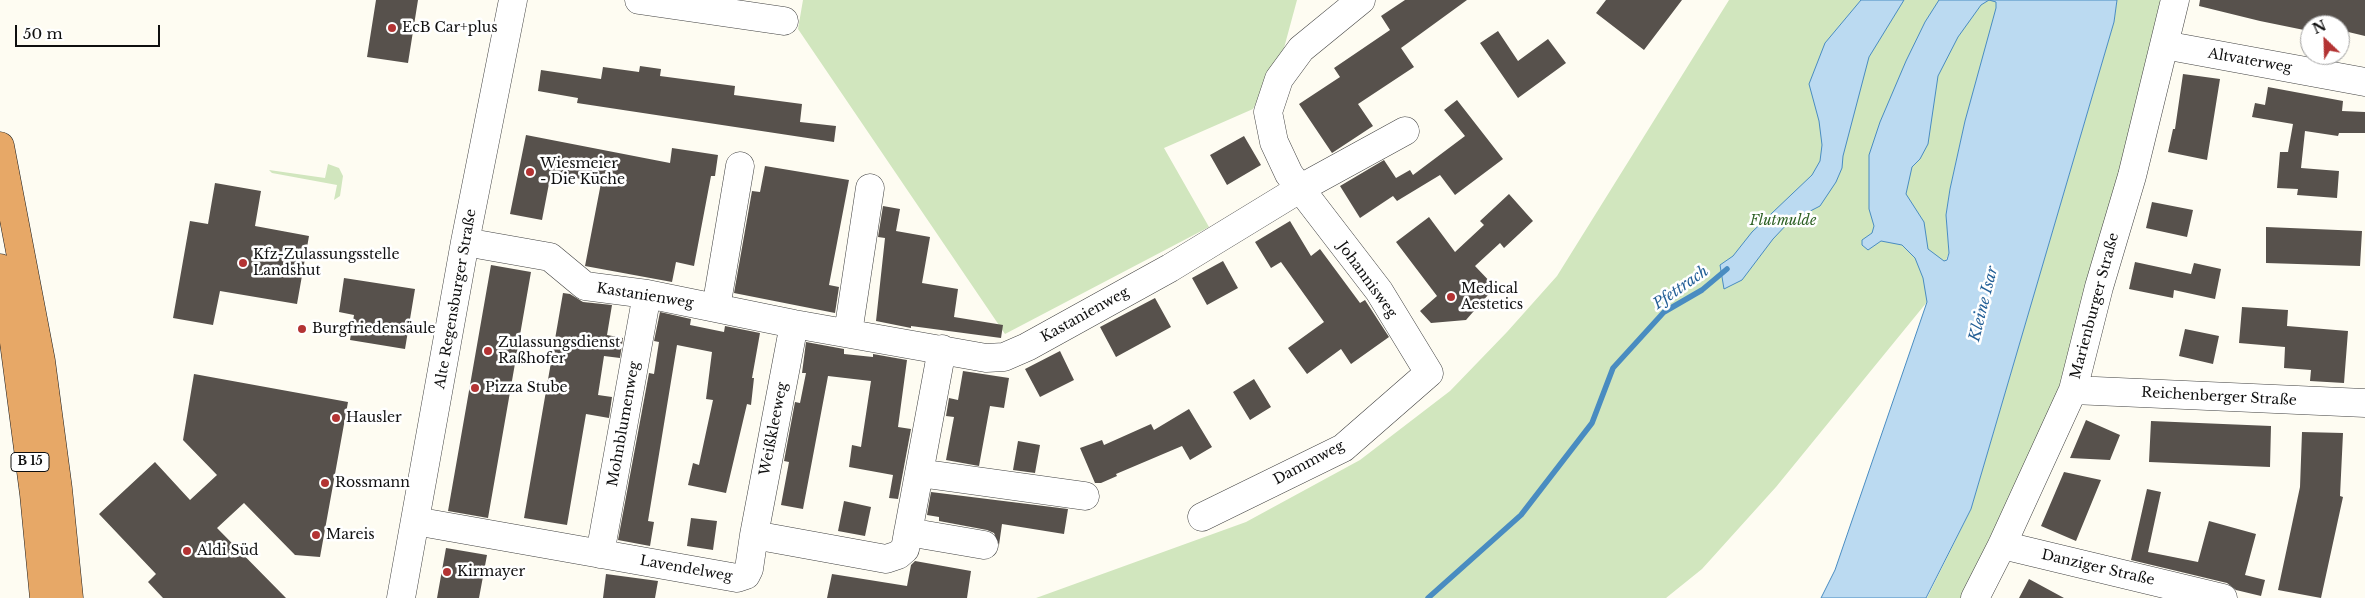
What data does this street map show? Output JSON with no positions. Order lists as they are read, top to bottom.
{
  "streets": {
    "highway": ["B 15"],
    "street": [
      "Altvaterweg",
      "Johannisweg",
      "Kastanienweg",
      "Alte Regensburger Straße",
      "Marienburger Straße",
      "Reichenberger Straße",
      "Mohnblumenweg",
      "Weißkleeweg",
      "Dammweg",
      "Danziger Straße",
      "Lavendelweg"
    ]
  },
  "crossings": [
    ["Altvaterweg", "Marienburger Straße"],
    ["Johannisweg", "Kastanienweg"],
    ["Johannisweg", "Dammweg"],
    ["Kastanienweg", "Alte Regensburger Straße"],
    ["Kastanienweg", "Mohnblumenweg"],
    ["Kastanienweg", "Weißkleeweg"],
    ["Alte Regensburger Straße", "Lavendelweg"],
    ["Marienburger Straße", "Reichenberger Straße"],
    ["Marienburger Straße", "Danziger Straße"],
    ["Mohnblumenweg", "Lavendelweg"],
    ["Weißkleeweg", "Lavendelweg"]
  ],
  "water": ["Pfettrach", "Kleine Isar"],
  "parks": ["Flutmulde"],
  "places": [
    "EcB Car+plus",
    "Wiesmeier - Die Küche",
    "Kfz-Zulassungsstelle Landshut",
    "Medical Aestetics",
    "Burgfriedensäule",
    "Zulassungsdienst Raßhofer",
    "Pizza Stube",
    "Hausler",
    "Rossmann",
    "Mareis",
    "Aldi Süd",
    "Kirmayer"
  ],
  "scale_bar": "50 m",
  "north": "top left"
}
